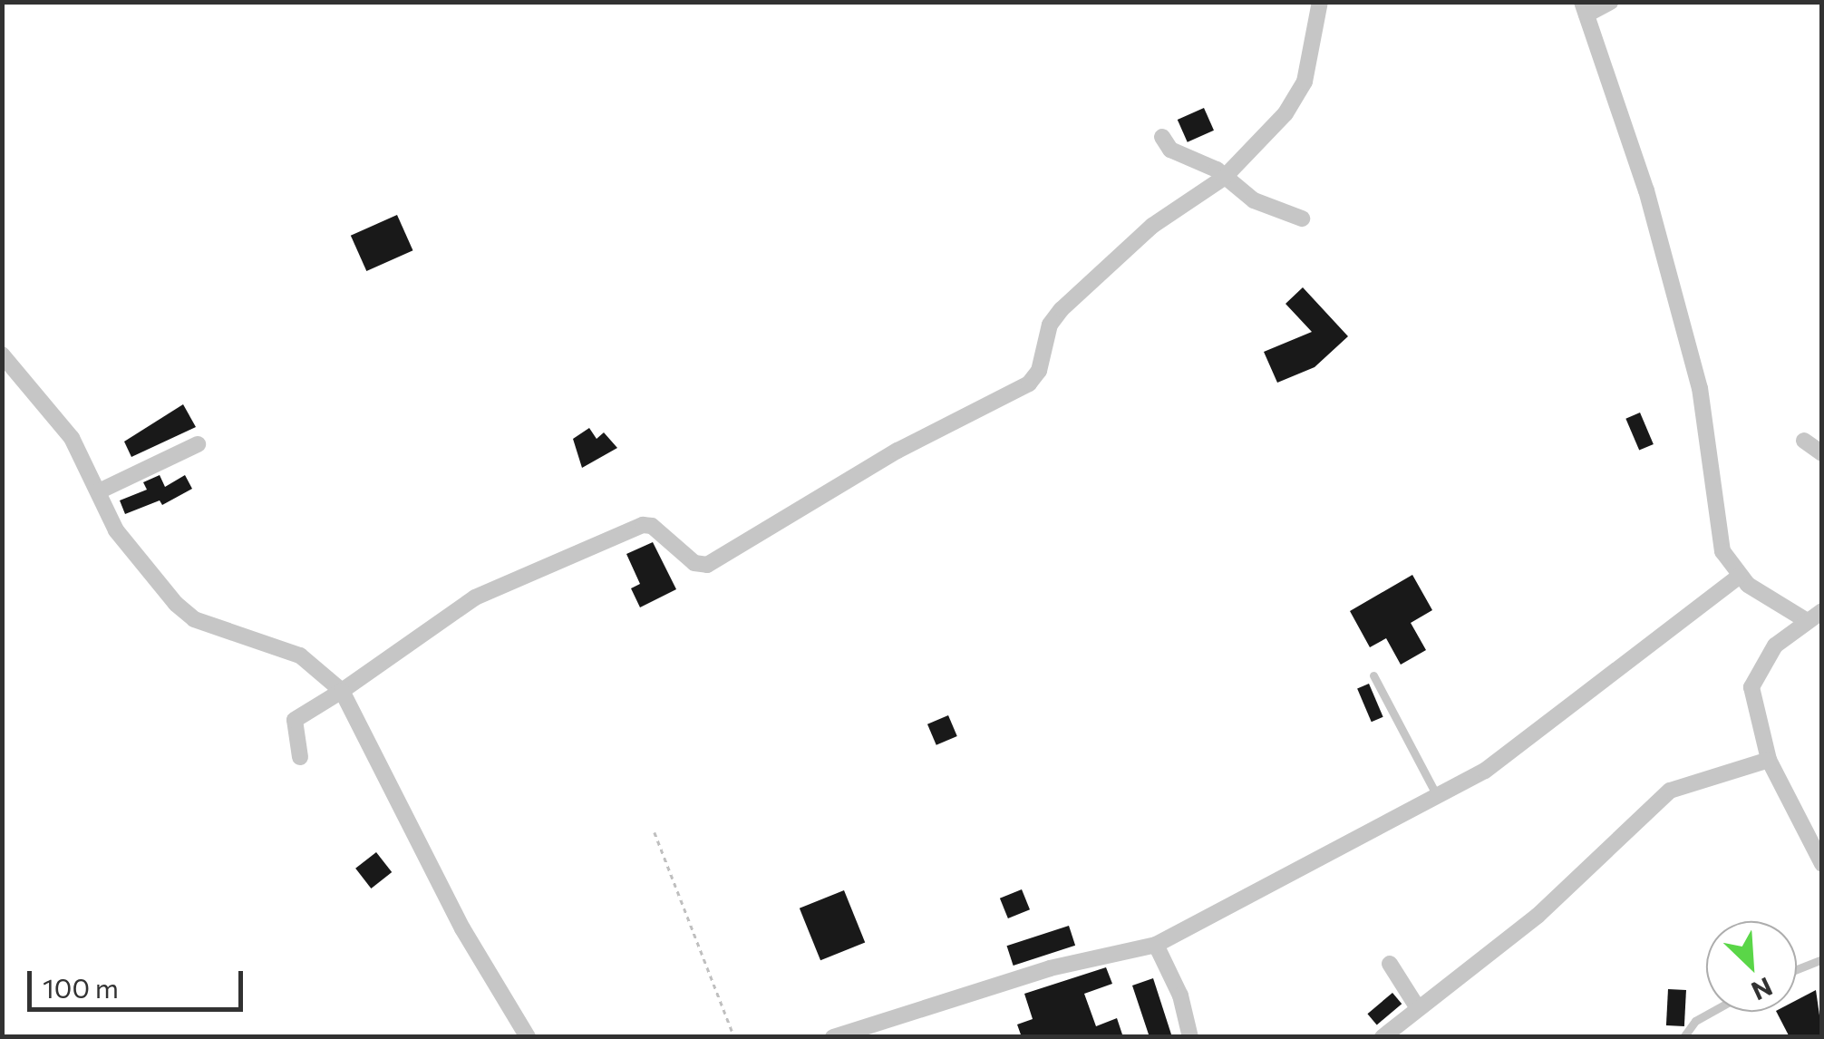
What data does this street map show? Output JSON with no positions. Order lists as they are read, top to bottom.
{
  "scale_bar": "100 m",
  "north": "bottom right"
}
